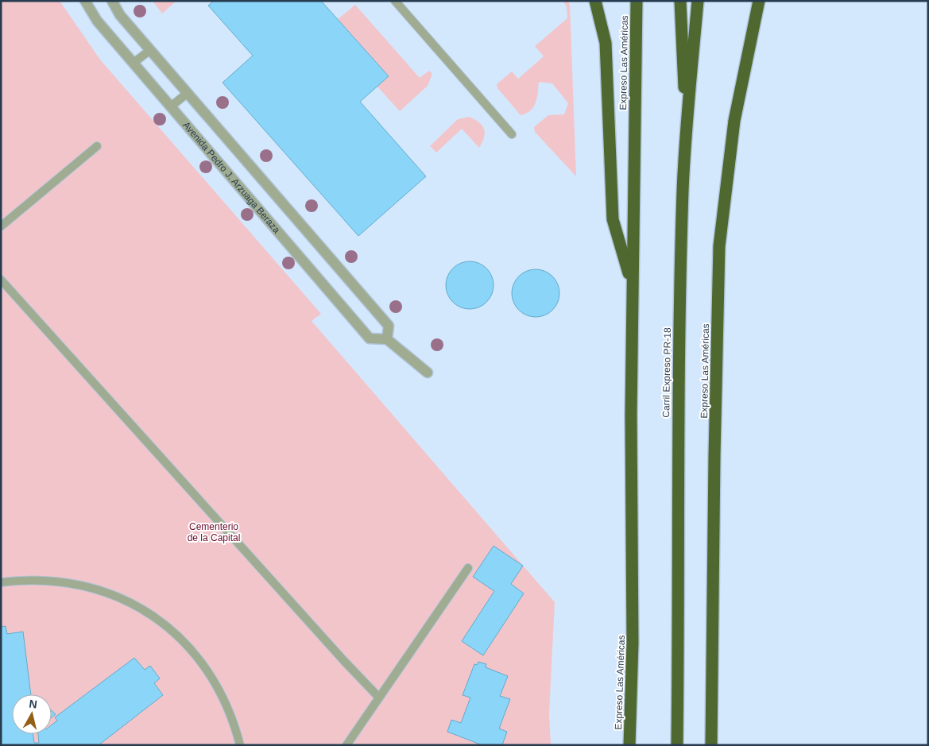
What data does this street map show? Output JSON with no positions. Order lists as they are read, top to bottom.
{
  "streets": {
    "highway": ["Expreso Las Américas", "Carril Expreso PR-18"],
    "street": ["Avenida Pedro J. Arzuaga Beraza"]
  },
  "parks": ["Cementerio de la Capital"],
  "north": "top"
}
